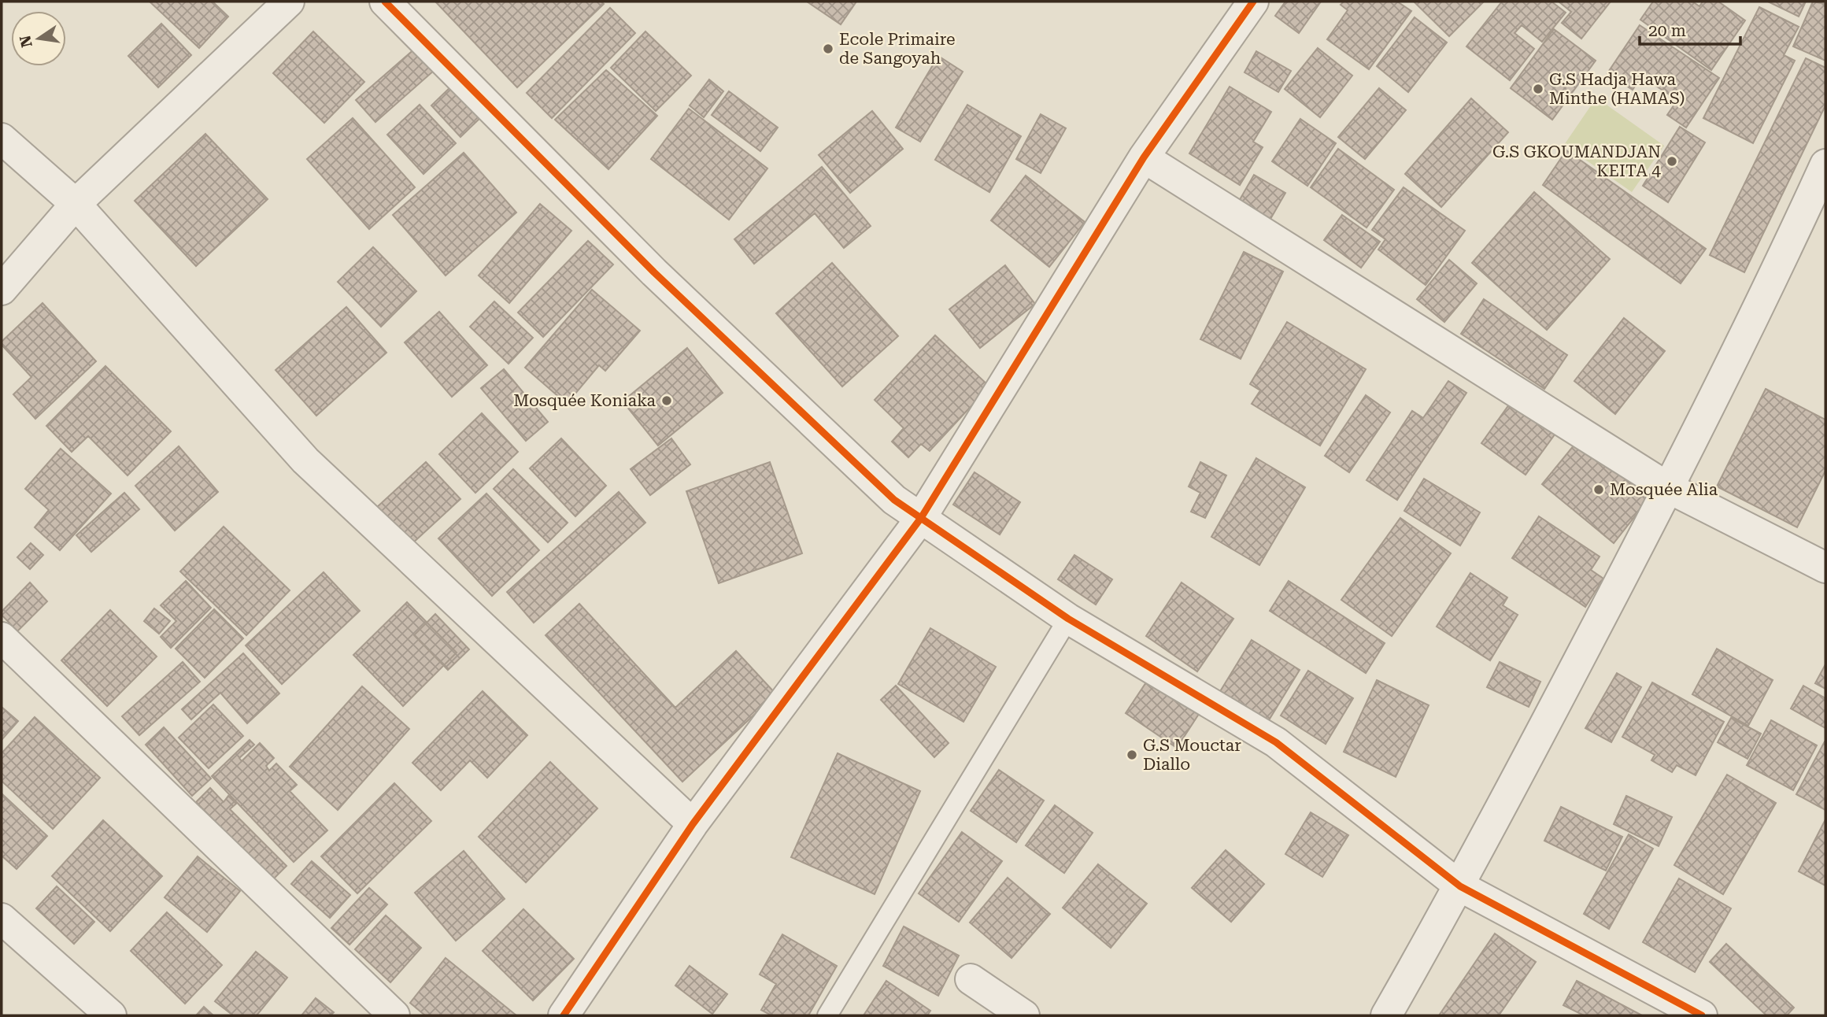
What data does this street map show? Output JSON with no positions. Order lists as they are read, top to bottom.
{
  "places": [
    "Ecole Primaire de Sangoyah",
    "G.S Hadja Hawa Minthe (HAMAS)",
    "G.S GKOUMANDJAN KEITA 4",
    "Mosquée Koniaka",
    "Mosquée Alia",
    "G.S Mouctar Diallo"
  ],
  "scale_bar": "20 m",
  "north": "left"
}
